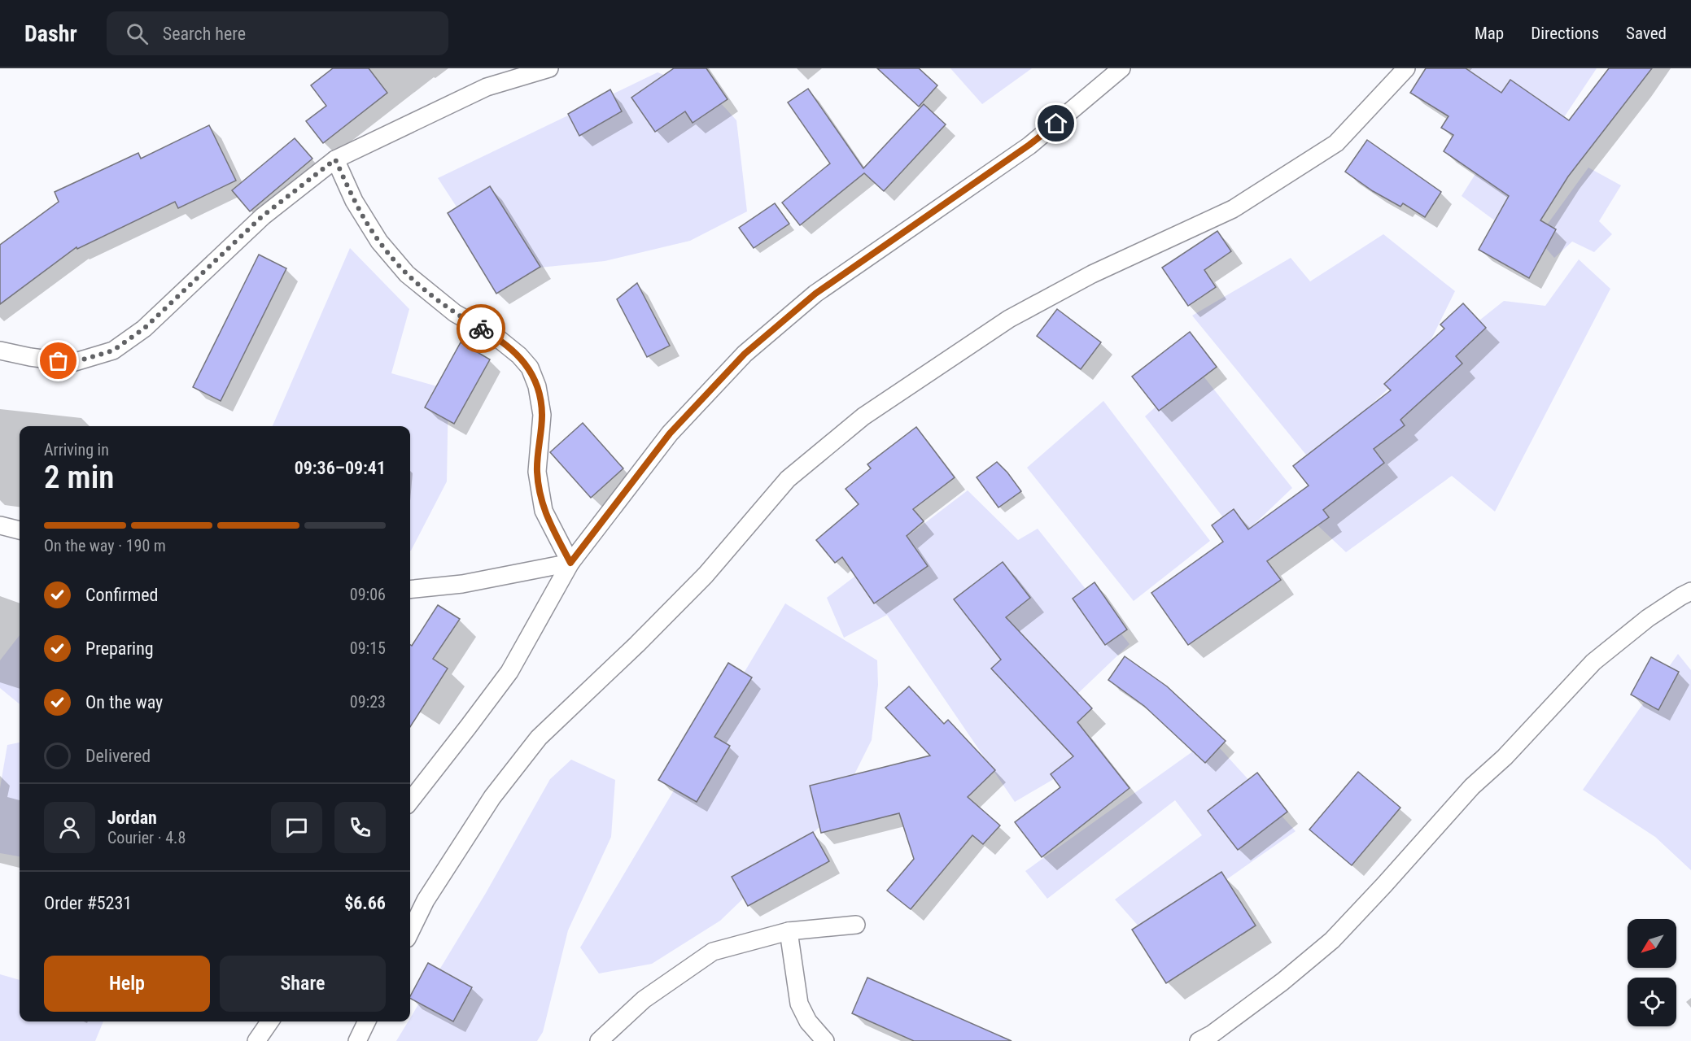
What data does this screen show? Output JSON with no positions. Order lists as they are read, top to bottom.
{
  "north": "bottom left",
  "page": {
    "header": "Dashr",
    "search": "Search here",
    "nav": ["Map", "Directions", "Saved"],
    "heading": ["2 min", "Arriving in", "09:36–09:41"],
    "panel": [
      "Jordan",
      "Courier · 4.8",
      "Order #5231",
      "$6.66"
    ],
    "bar": "On the way · 190 m",
    "list": [
      ["Confirmed", "09:06"],
      ["Preparing", "09:15"],
      ["On the way", "09:23"],
      "Delivered"
    ],
    "buttons": ["Help", "Share"]
  }
}
